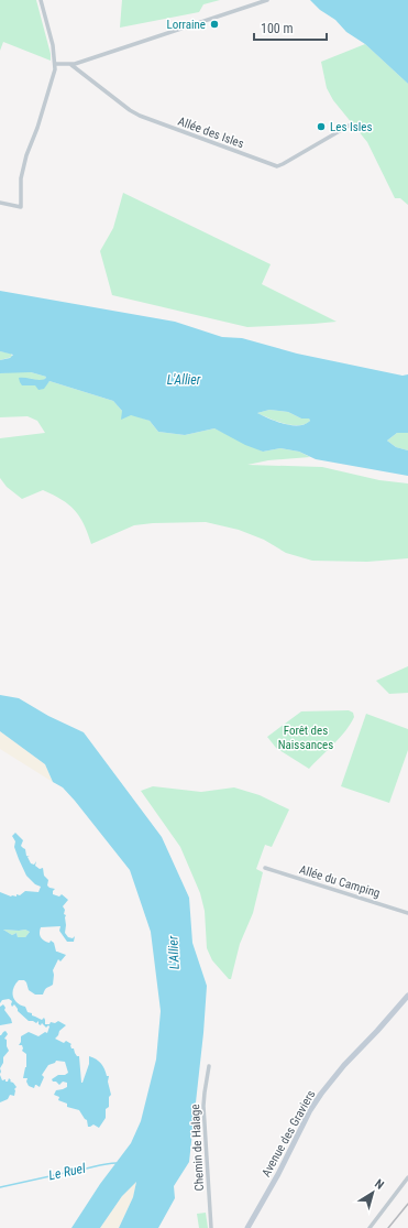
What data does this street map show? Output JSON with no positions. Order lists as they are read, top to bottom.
{
  "streets": {
    "street": [
      "Allée des Isles",
      "Allée du Camping",
      "Avenue des Graviers",
      "Chemin de Halage"
    ]
  },
  "water": ["L'Allier", "Le Ruel"],
  "parks": ["Forêt des Naissances"],
  "places": ["Lorraine", "Les Isles"],
  "scale_bar": "100 m",
  "north": "top right"
}
